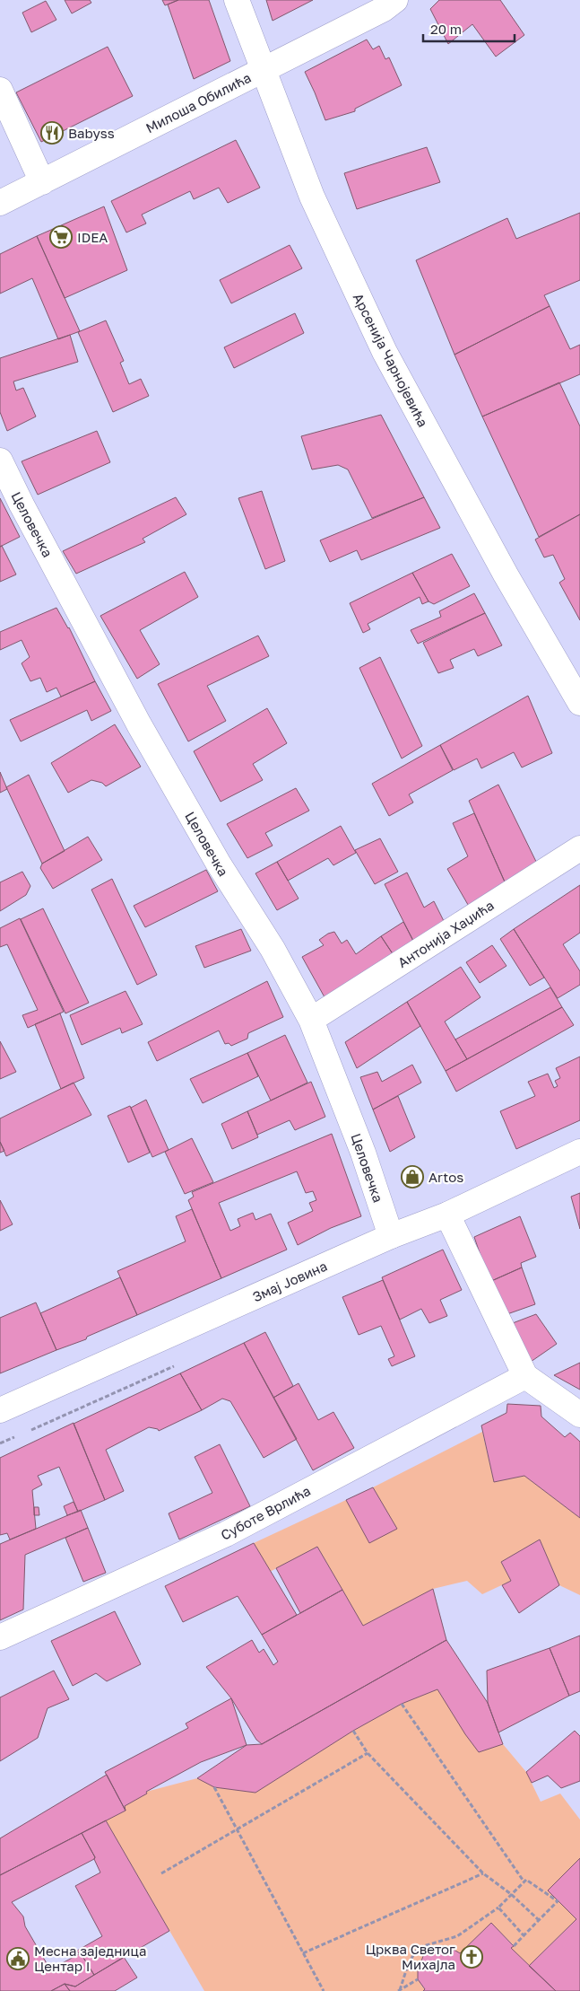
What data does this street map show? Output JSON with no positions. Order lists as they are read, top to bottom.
{
  "streets": {
    "street": [
      "Милоша Обилића",
      "Арсенија Чарнојевића",
      "Целовечка",
      "Антонија Хаџића",
      "Змај Јовина",
      "Суботе Врлића"
    ]
  },
  "crossings": [
    ["Милоша Обилића", "Арсенија Чарнојевића"],
    ["Целовечка", "Антонија Хаџића"],
    ["Целовечка", "Змај Јовина"]
  ],
  "places": {
    "restaurant": ["Babyss"],
    "supermarket": ["IDEA"],
    "shop": ["Artos"],
    "church": ["Црква Светог Михајла"],
    "public building": ["Месна заједница Центар I"]
  },
  "scale_bar": "20 m"
}
